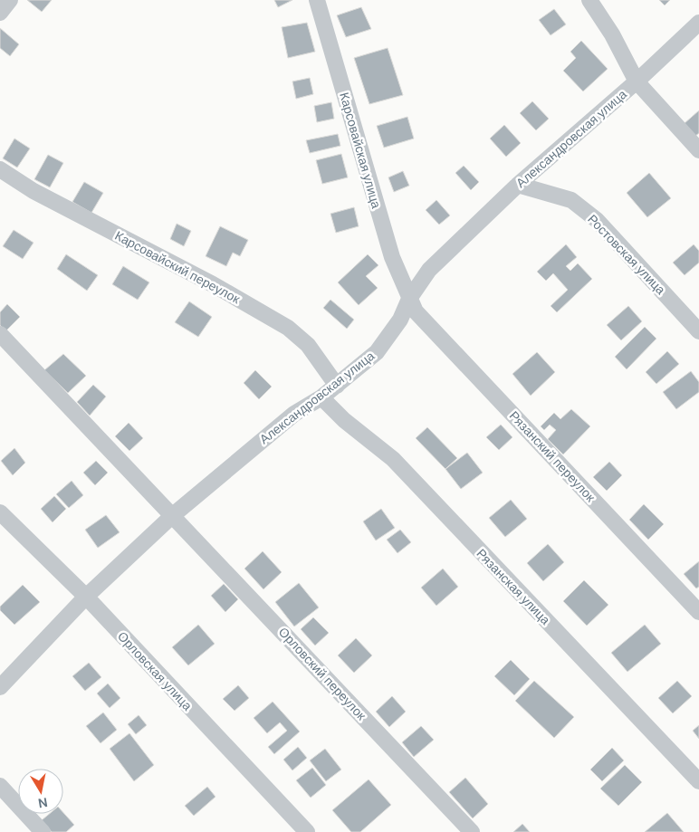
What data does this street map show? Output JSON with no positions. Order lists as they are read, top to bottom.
{
  "streets": {
    "street": [
      "Александровская улица",
      "Карсовайская улица",
      "Ростовская улица",
      "Карсовайский переулок",
      "Рязанский переулок",
      "Рязанская улица",
      "Орловская улица",
      "Орловский переулок"
    ]
  },
  "crossings": [
    ["Александровская улица", "Карсовайская улица"],
    ["Александровская улица", "Ростовская улица"],
    ["Александровская улица", "Карсовайский переулок"],
    ["Александровская улица", "Рязанский переулок"],
    ["Александровская улица", "Рязанская улица"],
    ["Александровская улица", "Орловская улица"],
    ["Александровская улица", "Орловский переулок"],
    ["Карсовайская улица", "Рязанский переулок"]
  ],
  "north": "bottom"
}
